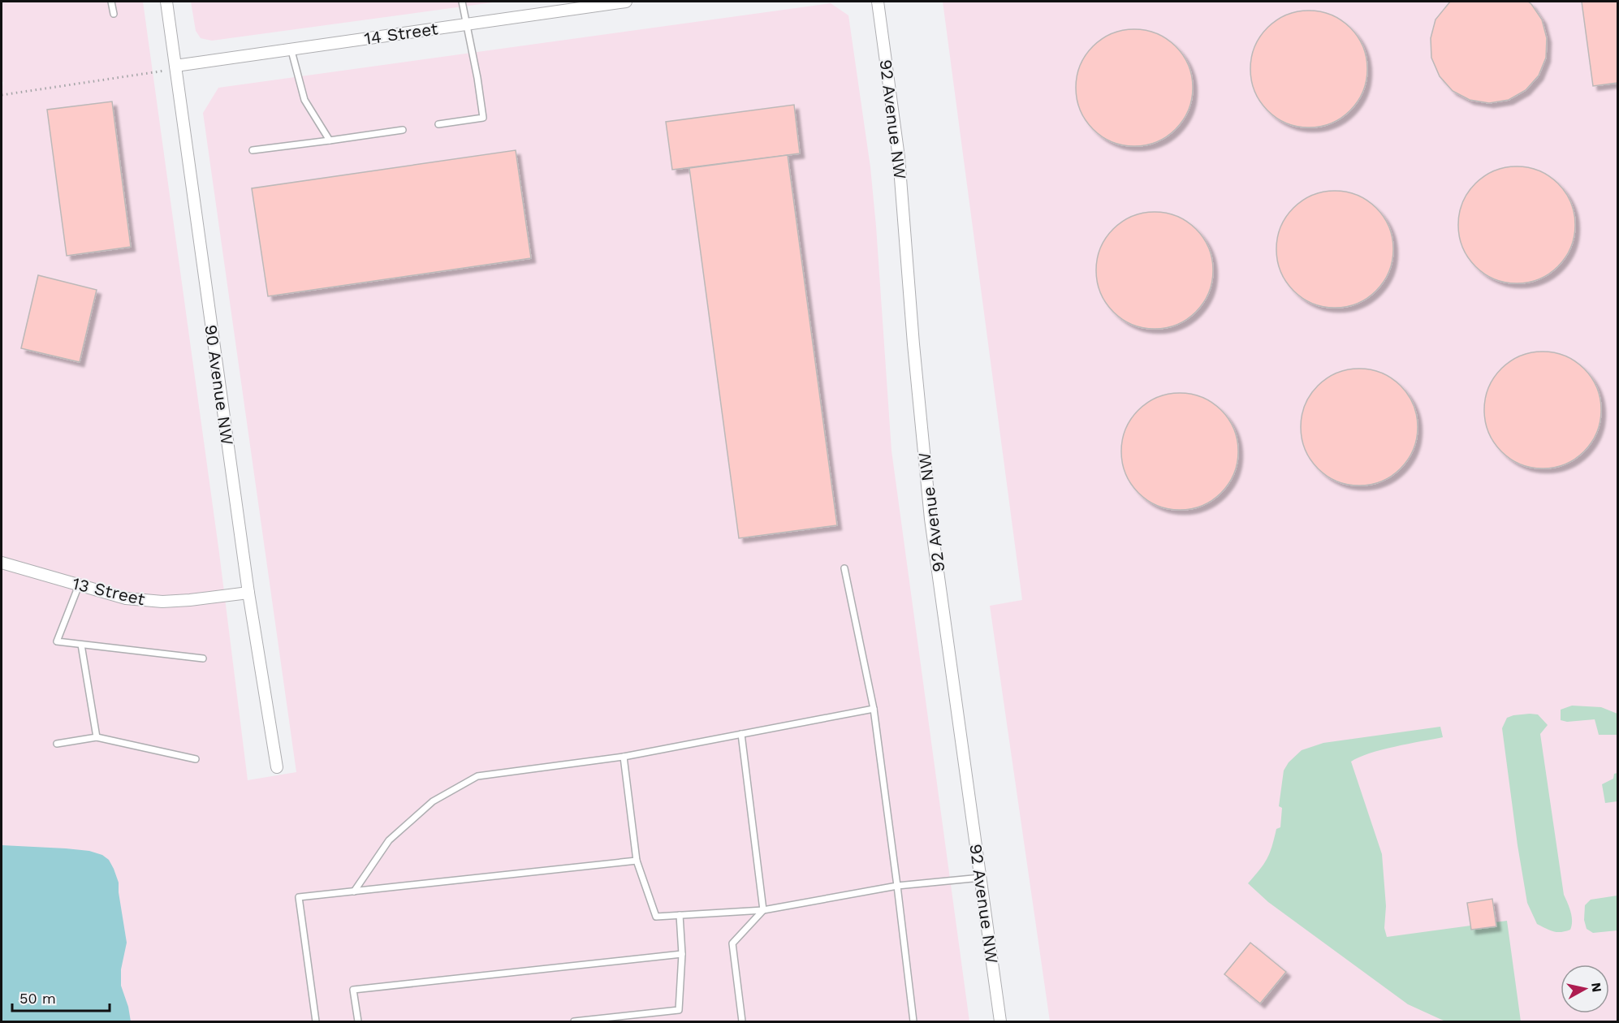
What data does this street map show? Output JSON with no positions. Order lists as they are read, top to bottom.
{
  "streets": {
    "street": [
      "14 Street",
      "92 Avenue NW",
      "90 Avenue NW",
      "13 Street"
    ]
  },
  "crossings": [
    ["14 Street", "90 Avenue NW"],
    ["90 Avenue NW", "13 Street"]
  ],
  "scale_bar": "50 m",
  "north": "right"
}
